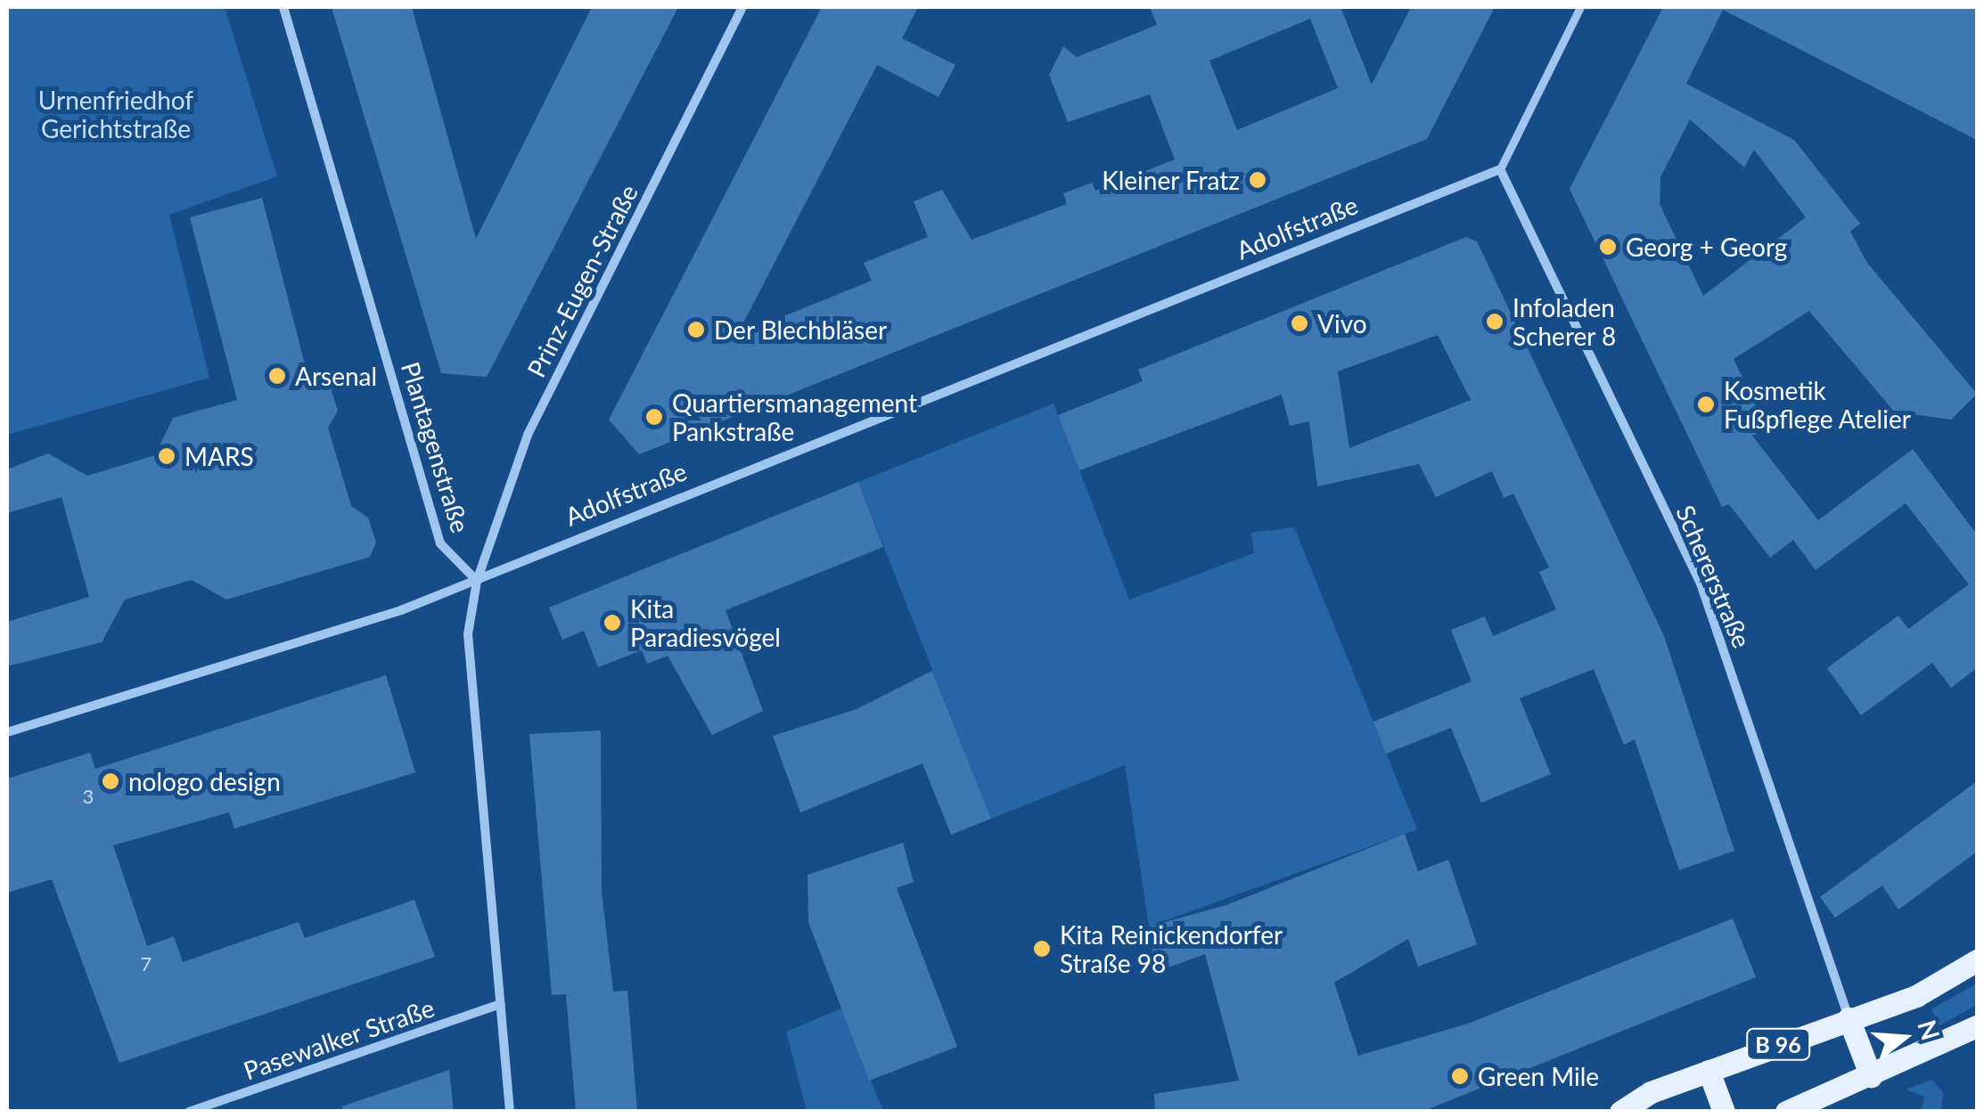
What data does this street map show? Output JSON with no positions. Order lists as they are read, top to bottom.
{
  "streets": {
    "main road": ["B 96"],
    "street": [
      "Adolfstraße",
      "Prinz-Eugen-Straße",
      "Plantagenstraße",
      "Schererstraße",
      "Pasewalker Straße"
    ]
  },
  "crossings": [
    ["Adolfstraße", "Prinz-Eugen-Straße"],
    ["Adolfstraße", "Plantagenstraße"],
    ["Adolfstraße", "Schererstraße"],
    ["Prinz-Eugen-Straße", "Plantagenstraße"],
    ["Schererstraße", "B 96"]
  ],
  "parks": ["Urnenfriedhof Gerichtstraße"],
  "places": [
    "Kleiner Fratz",
    "Georg + Georg",
    "Infoladen Scherer 8",
    "Vivo",
    "Der Blechbläser",
    "Arsenal",
    "Kosmetik Fußpflege Atelier",
    "Quartiersmanagement Pankstraße",
    "MARS",
    "Kita Paradiesvögel",
    "nologo design",
    "Kita Reinickendorfer Straße 98",
    "Green Mile"
  ],
  "house_numbers": ["3", "7"],
  "north": "right"
}
